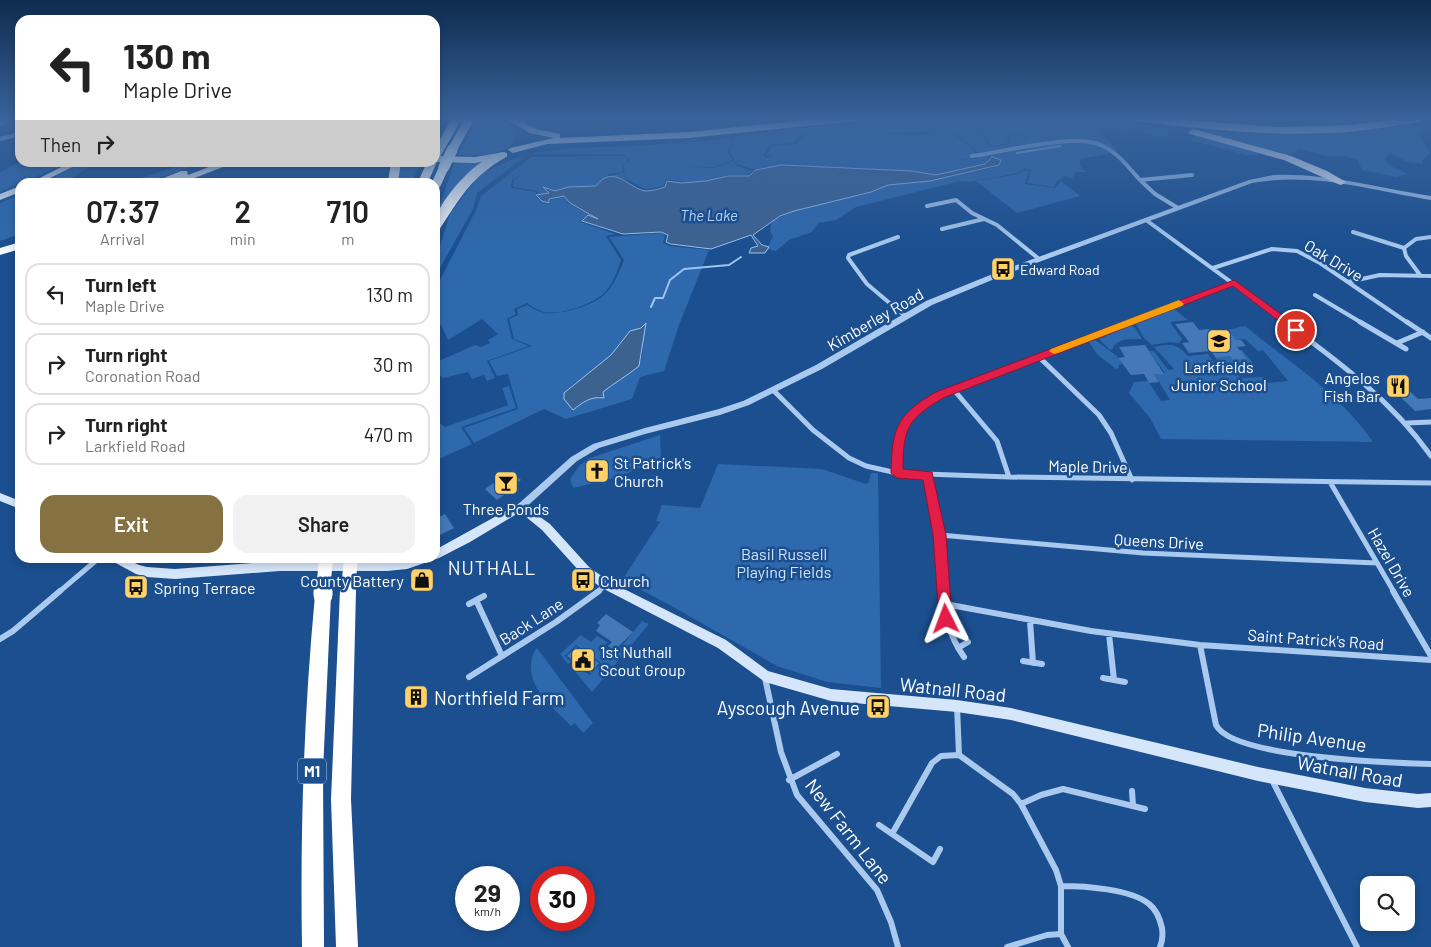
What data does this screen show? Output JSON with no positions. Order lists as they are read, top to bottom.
{
  "streets": {
    "highway": ["M1"],
    "main road": ["Watnall Road"],
    "street": [
      "Oak Drive",
      "Kimberley Road",
      "Maple Drive",
      "Queens Drive",
      "Hazel Drive",
      "Back Lane",
      "Saint Patrick's Road",
      "Philip Avenue",
      "New Farm Lane"
    ]
  },
  "crossings": [
    ["Kimberley Road", "Maple Drive"],
    ["Kimberley Road", "Watnall Road"],
    ["Maple Drive", "Hazel Drive"],
    ["Queens Drive", "Hazel Drive"],
    ["Back Lane", "Watnall Road"],
    ["Saint Patrick's Road", "Philip Avenue"],
    ["Watnall Road", "New Farm Lane"]
  ],
  "districts": ["NUTHALL"],
  "water": ["The Lake"],
  "parks": ["Basil Russell Playing Fields"],
  "places": {
    "bus stop": [
      "Edward Road",
      "Church",
      "Spring Terrace",
      "Ayscough Avenue"
    ],
    "school or university": ["Larkfields Junior School"],
    "restaurant": ["Angelos Fish Bar"],
    "church": ["St Patrick's Church"],
    "bar": ["Three Ponds"],
    "shop": ["County Battery"],
    "public building": ["1st Nuthall Scout Group"],
    "building": ["Northfield Farm"]
  },
  "page": {
    "turn": ["130 m", "Maple Drive"],
    "then": "Then",
    "eta": [
      "07:37",
      "Arrival",
      "2",
      "min",
      "710",
      "m"
    ],
    "list": [
      {
        "name": "Turn left",
        "note": "Maple Drive",
        "value": "130 m"
      },
      {
        "name": "Turn right",
        "note": "Coronation Road",
        "value": "30 m"
      },
      {
        "name": "Turn right",
        "note": "Larkfield Road",
        "value": "470 m"
      }
    ],
    "buttons": ["Exit", "Share"],
    "speed": "29 km/h",
    "limit": "30"
  }
}
